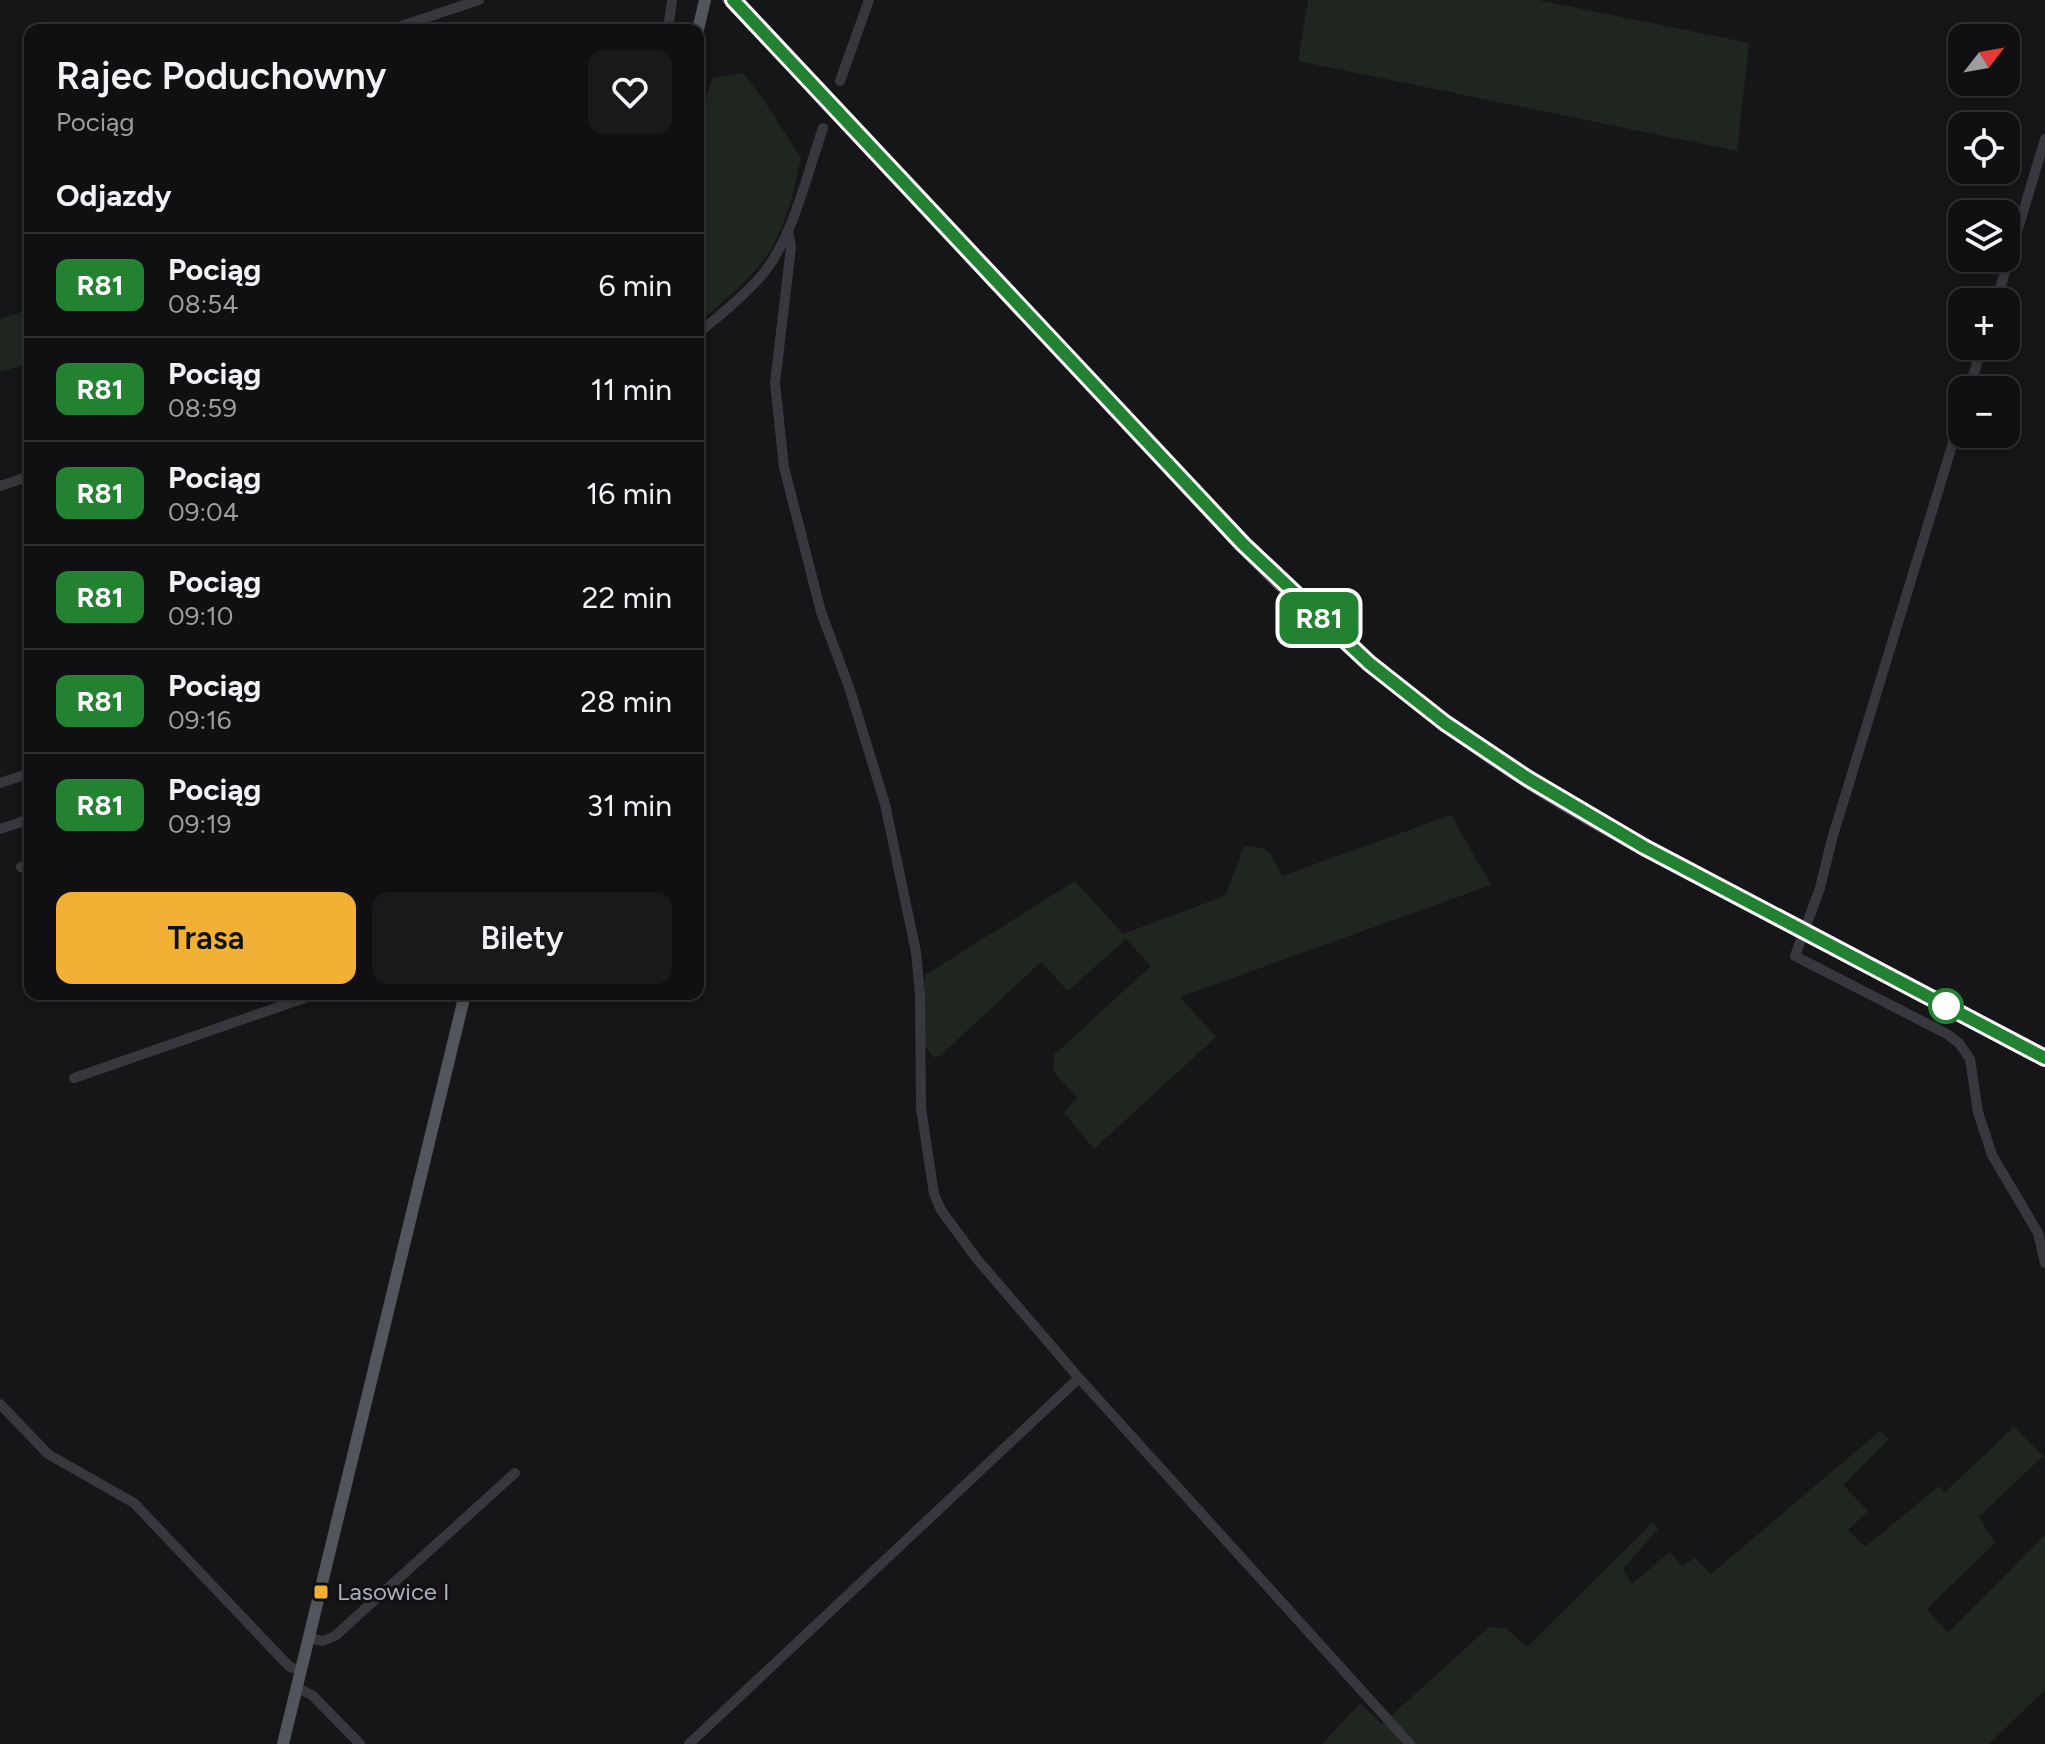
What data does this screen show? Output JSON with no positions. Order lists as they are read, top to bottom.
{
  "places": {
    "transit": ["Lasowice I"]
  },
  "north": "top right",
  "page": {
    "on_map": "R81",
    "map_buttons": ["+", "−"],
    "heading": [
      ["Rajec Poduchowny", "Pociąg"],
      "Odjazdy"
    ],
    "list": [
      {
        "mark": "R81",
        "name": "Pociąg",
        "note": "08:54",
        "value": "6 min"
      },
      {
        "mark": "R81",
        "name": "Pociąg",
        "note": "08:59",
        "value": "11 min"
      },
      {
        "mark": "R81",
        "name": "Pociąg",
        "note": "09:04",
        "value": "16 min"
      },
      {
        "mark": "R81",
        "name": "Pociąg",
        "note": "09:10",
        "value": "22 min"
      },
      {
        "mark": "R81",
        "name": "Pociąg",
        "note": "09:16",
        "value": "28 min"
      },
      {
        "mark": "R81",
        "name": "Pociąg",
        "note": "09:19",
        "value": "31 min"
      }
    ],
    "buttons": ["Trasa", "Bilety"]
  }
}
